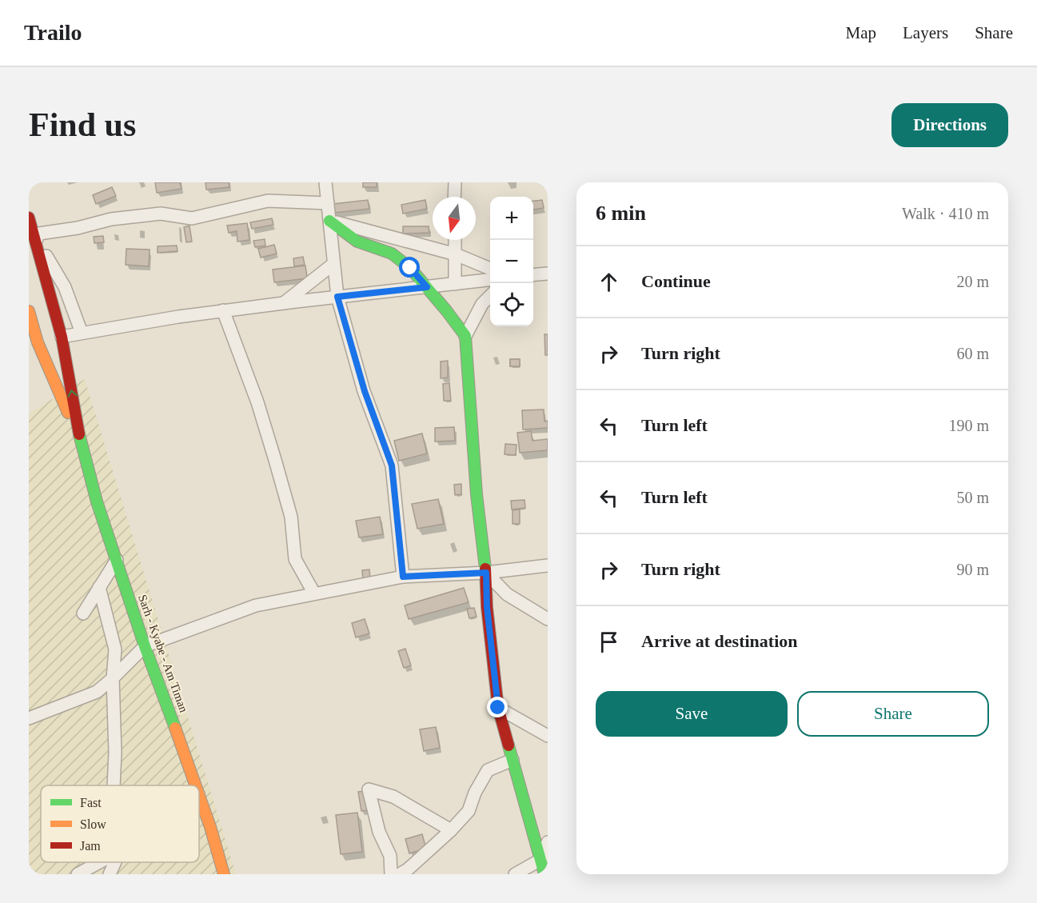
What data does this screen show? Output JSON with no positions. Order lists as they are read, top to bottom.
{
  "streets": {
    "main road": ["Sarh - Kyabe - Am Timan"]
  },
  "legend": ["Fast", "Slow", "Jam"],
  "north": "bottom",
  "page": {
    "header": "Trailo",
    "nav": ["Map", "Layers", "Share"],
    "buttons": [
      "Directions",
      ["Save", "Share"]
    ],
    "title": "Find us",
    "heading": ["6 min", "Walk · 410 m"],
    "map_buttons": ["+", "−"],
    "list": [
      ["Continue", "20 m"],
      ["Turn right", "60 m"],
      ["Turn left", "190 m"],
      ["Turn left", "50 m"],
      ["Turn right", "90 m"],
      "Arrive at destination"
    ]
  }
}
